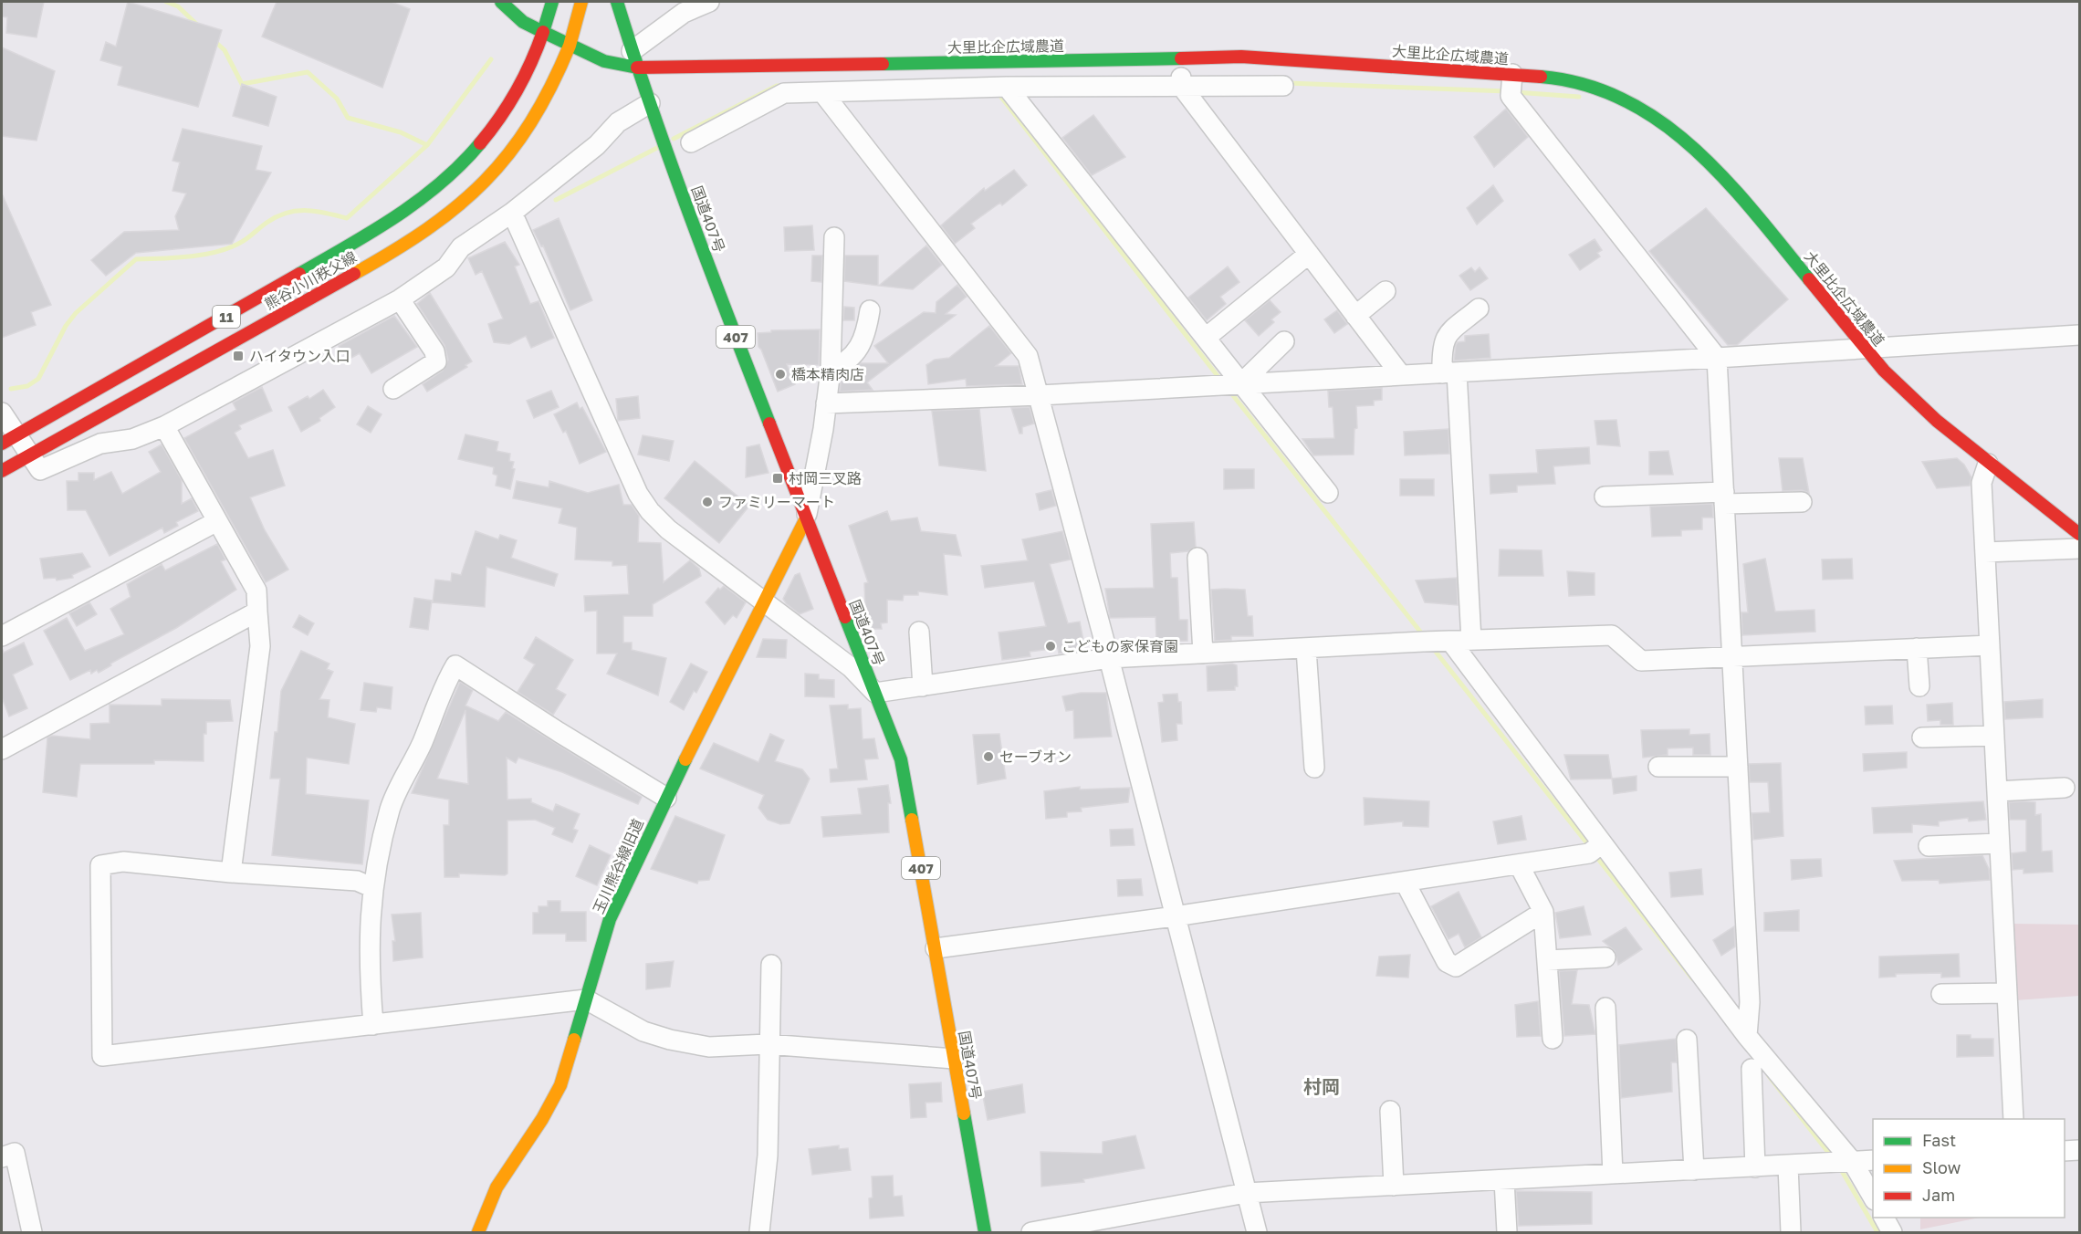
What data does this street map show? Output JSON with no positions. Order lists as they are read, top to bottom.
{
  "streets": {
    "main road": [
      "大里比企広域農道",
      "国道407号",
      "熊谷小川秩父線",
      "11",
      "407",
      "玉川熊谷線旧道"
    ]
  },
  "crossings": [
    ["大里比企広域農道", "国道407号"],
    ["国道407号", "玉川熊谷線旧道"]
  ],
  "districts": ["村岡"],
  "places": {
    "transit": ["ハイタウン入口", "村岡三叉路"],
    "other": [
      "橋本精肉店",
      "ファミリーマート",
      "こどもの家保育園",
      "セーブオン"
    ]
  },
  "legend": ["Fast", "Slow", "Jam"]
}
